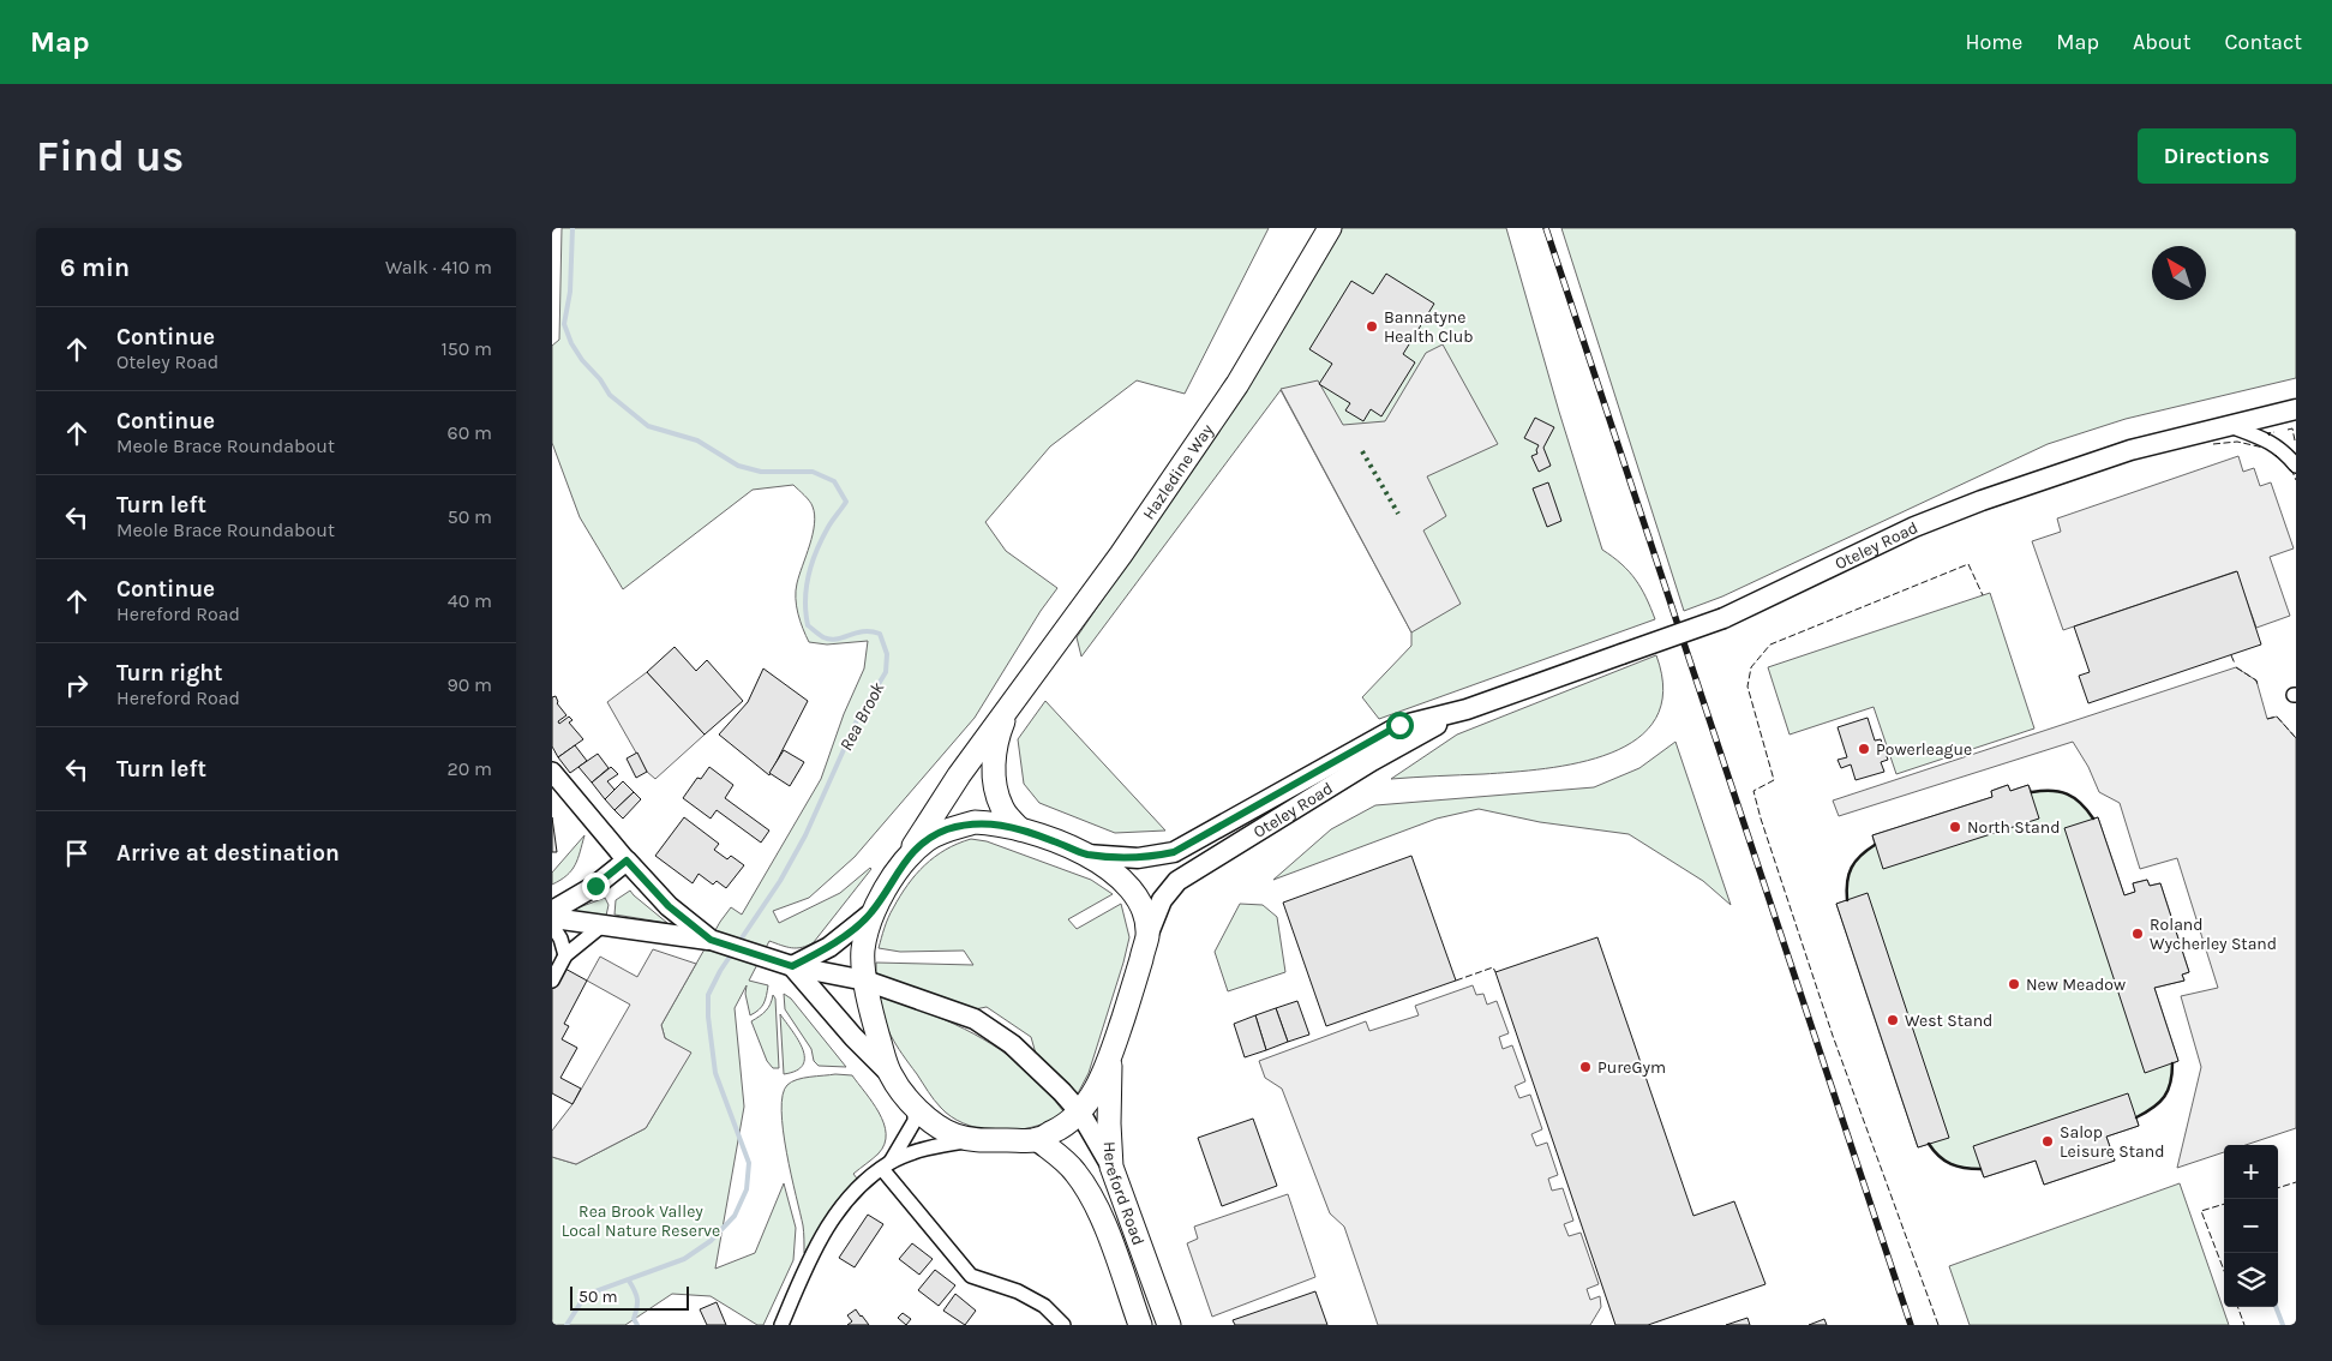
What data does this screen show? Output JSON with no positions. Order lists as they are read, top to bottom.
{
  "streets": {
    "main road": ["Hazledine Way", "Oteley Road", "Hereford Road"]
  },
  "water": ["Rea Brook"],
  "parks": ["Rea Brook Valley Local Nature Reserve"],
  "places": [
    "Bannatyne Health Club",
    "Powerleague",
    "North Stand",
    "Roland Wycherley Stand",
    "New Meadow",
    "West Stand",
    "PureGym",
    "Salop Leisure Stand"
  ],
  "scale_bar": "50 m",
  "north": "top left",
  "page": {
    "header": "Map",
    "nav": [
      "Home",
      "Map",
      "About",
      "Contact"
    ],
    "buttons": "Directions",
    "title": "Find us",
    "heading": ["6 min", "Walk · 410 m"],
    "list": [
      ["Continue", "Oteley Road", "150 m"],
      ["Continue", "Meole Brace Roundabout", "60 m"],
      ["Turn left", "Meole Brace Roundabout", "50 m"],
      ["Continue", "Hereford Road", "40 m"],
      ["Turn right", "Hereford Road", "90 m"],
      ["Turn left", "20 m"],
      "Arrive at destination"
    ],
    "map_buttons": ["+", "−"],
    "scale": "50 m"
  }
}
